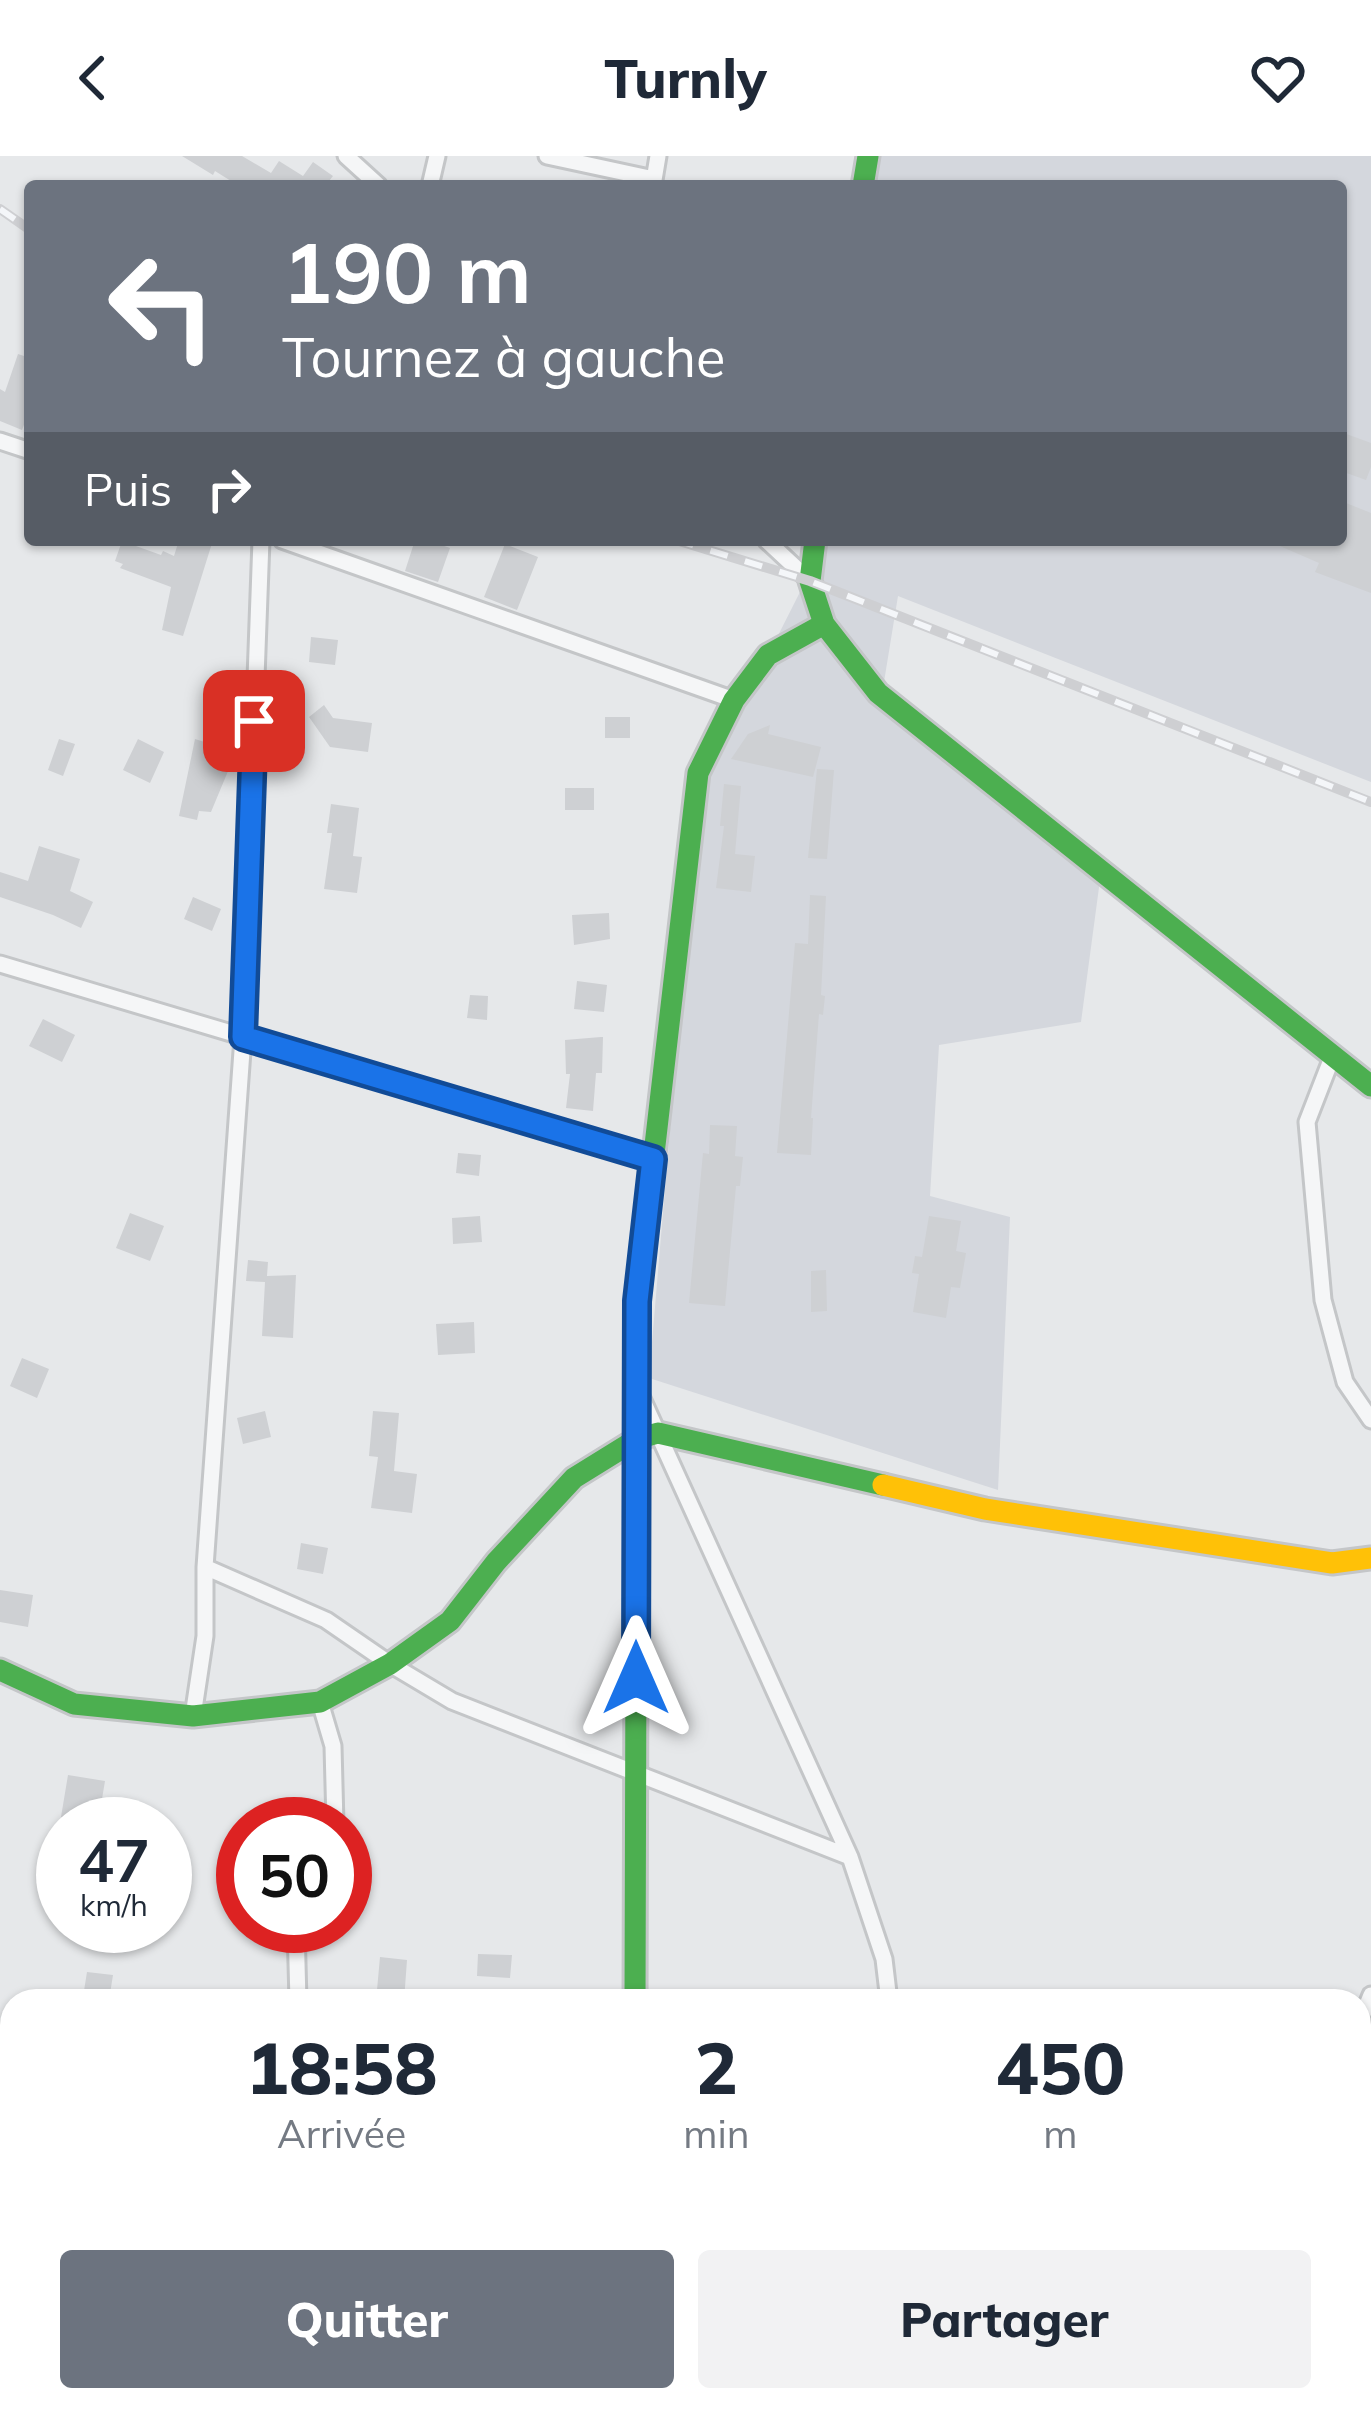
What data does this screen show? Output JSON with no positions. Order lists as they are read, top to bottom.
{
  "page": {
    "header": "Turnly",
    "turn": ["190 m", "Tournez à gauche"],
    "then": "Puis",
    "speed": "47 km/h",
    "limit": "50",
    "eta": [
      "18:58",
      "Arrivée",
      "2",
      "min",
      "450",
      "m"
    ],
    "buttons": ["Quitter", "Partager"]
  }
}
